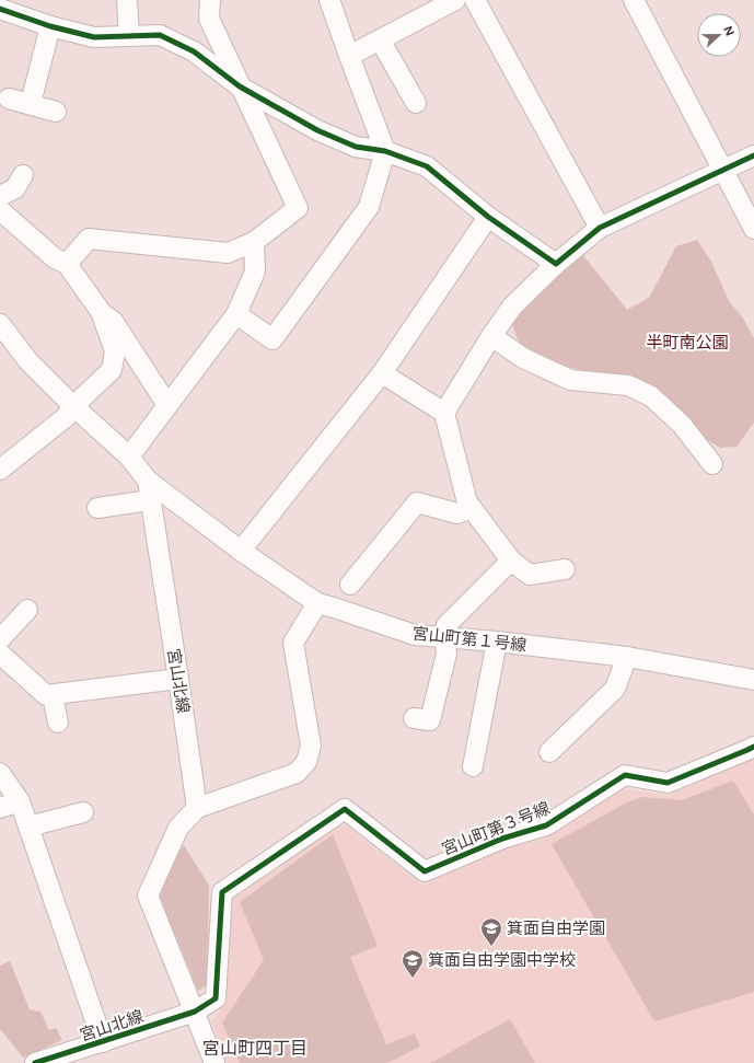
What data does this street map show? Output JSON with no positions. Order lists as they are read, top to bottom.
{
  "streets": {
    "street": ["宮山町第１号線", "宮山北線", "宮山町第３号線"]
  },
  "crossings": [
    ["宮山町第１号線", "宮山北線"],
    ["宮山北線", "宮山町第３号線"]
  ],
  "districts": ["宮山町四丁目"],
  "parks": ["半町南公園"],
  "places": {
    "school or university": ["箕面自由学園", "箕面自由学園中学校"]
  },
  "north": "right"
}
